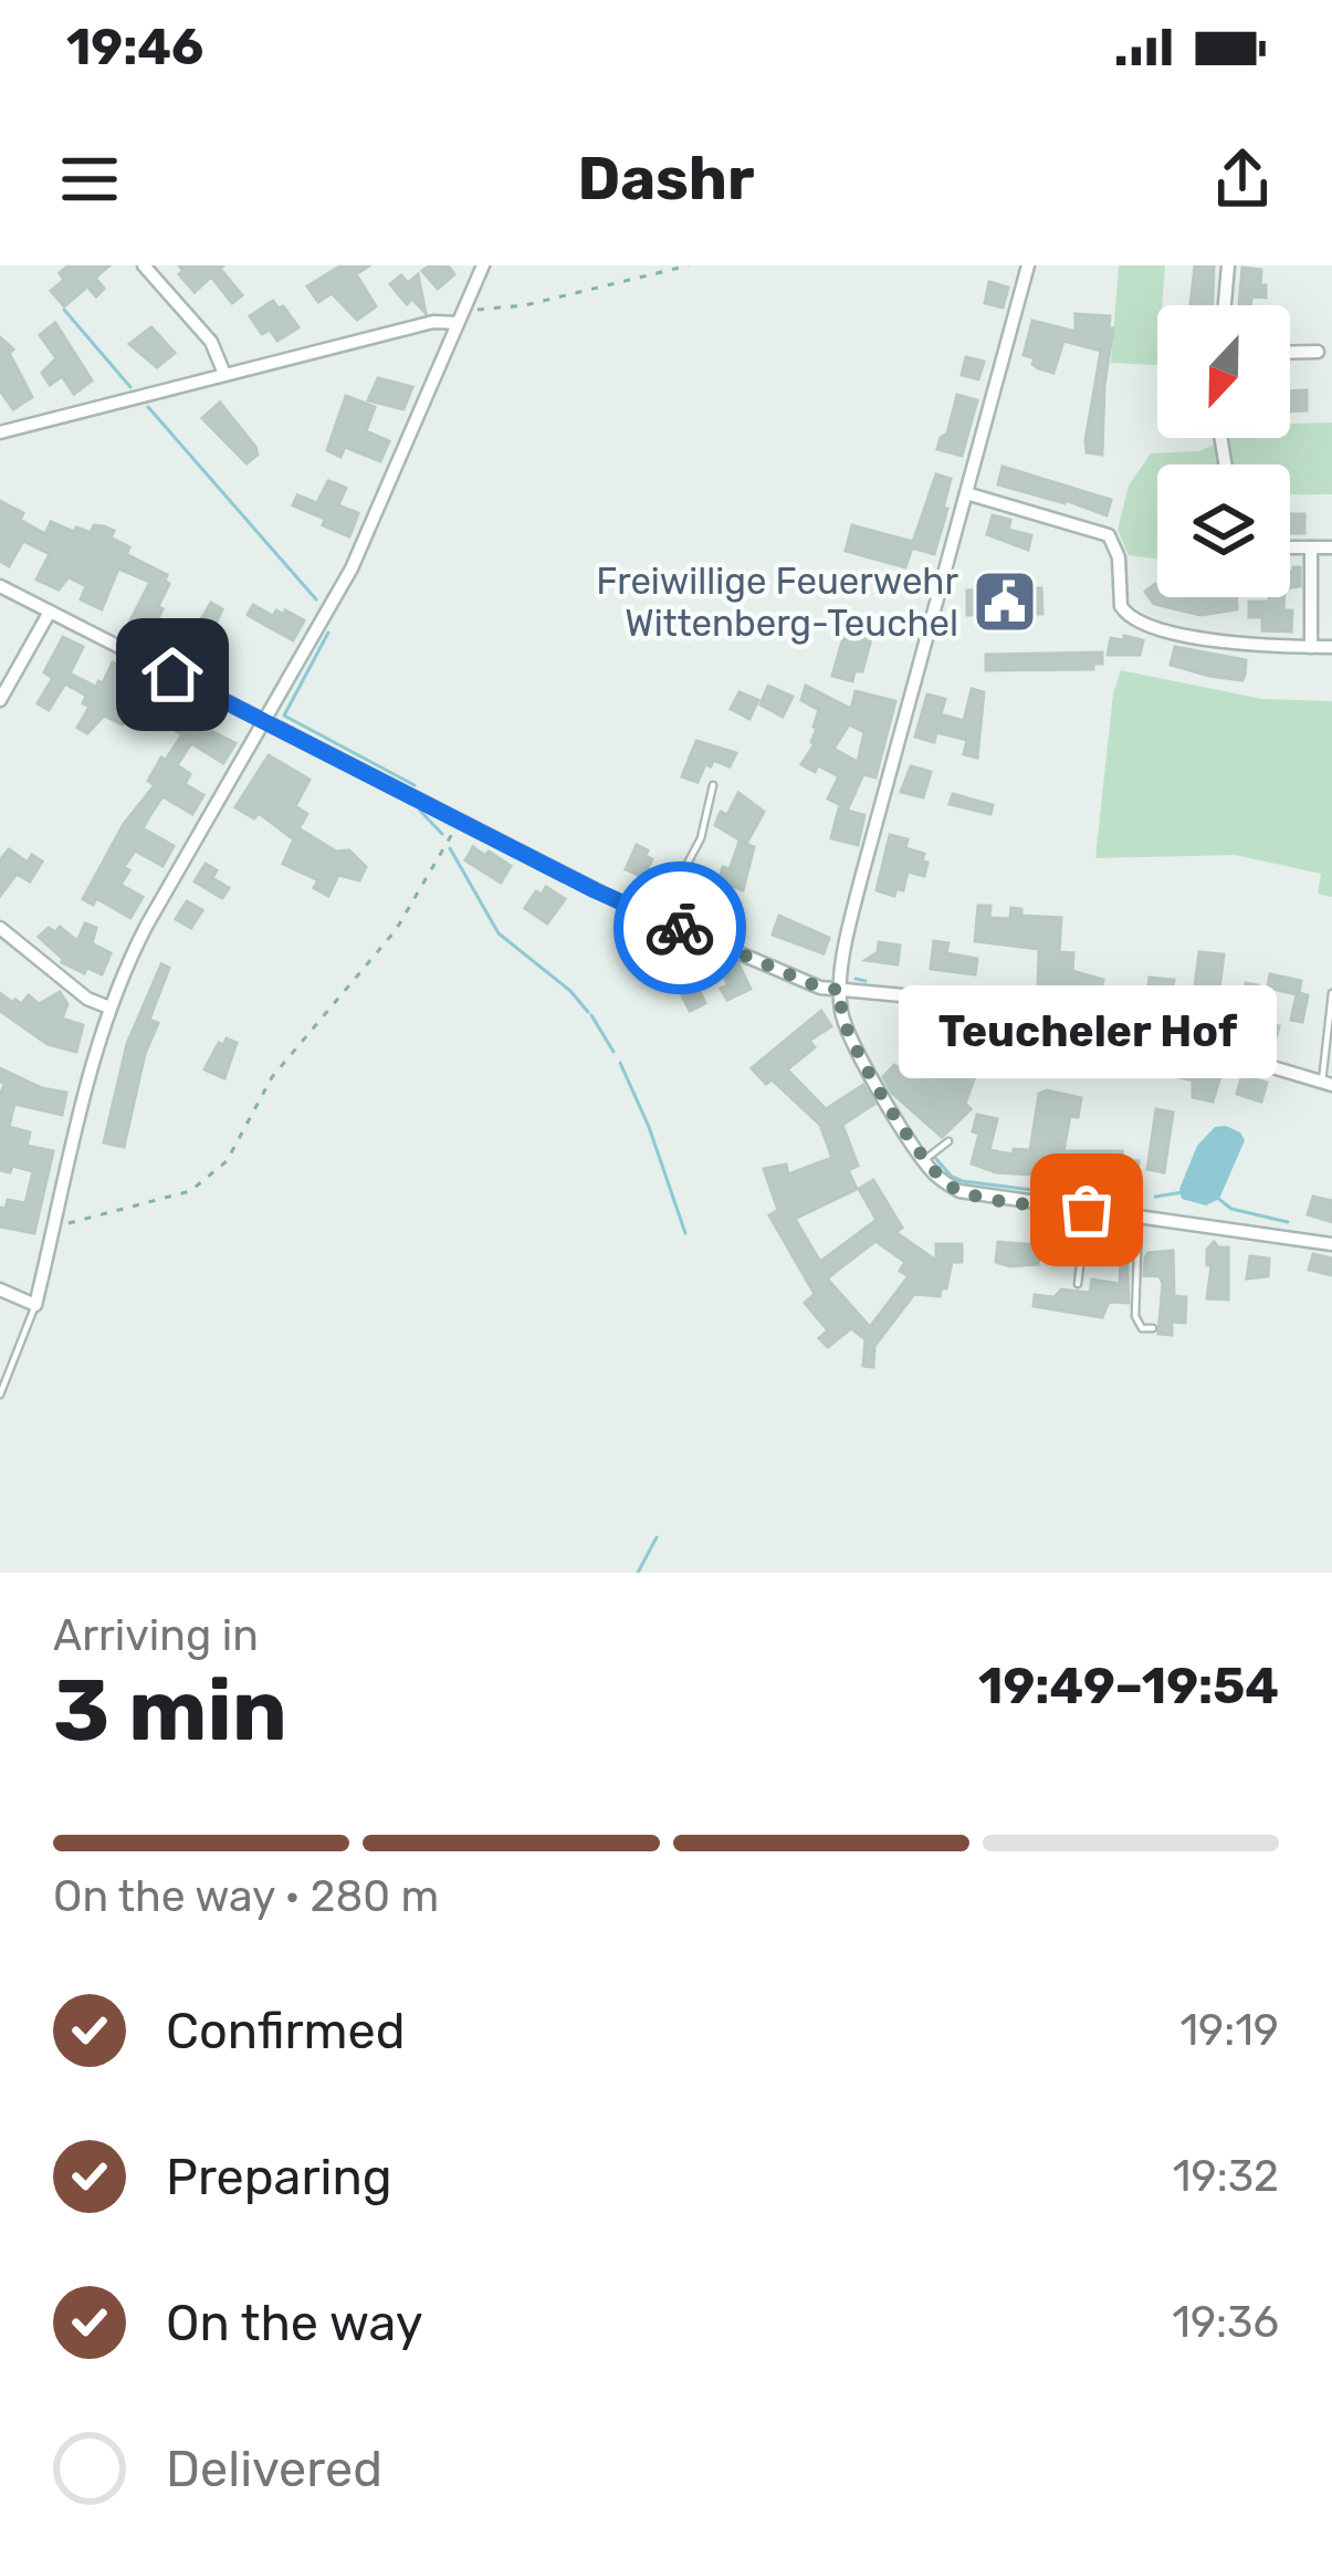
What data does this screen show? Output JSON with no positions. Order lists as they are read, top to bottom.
{
  "places": {
    "public building": ["Freiwillige Feuerwehr Wittenberg-Teuchel"],
    "other": ["Teucheler Hof"]
  },
  "north": "bottom",
  "page": {
    "status": "19:46",
    "header": "Dashr",
    "bubble": "Teucheler Hof",
    "heading": ["3 min", "Arriving in", "19:49–19:54"],
    "bar": "On the way · 280 m",
    "list": [
      ["Confirmed", "19:19"],
      ["Preparing", "19:32"],
      ["On the way", "19:36"],
      "Delivered"
    ]
  }
}
